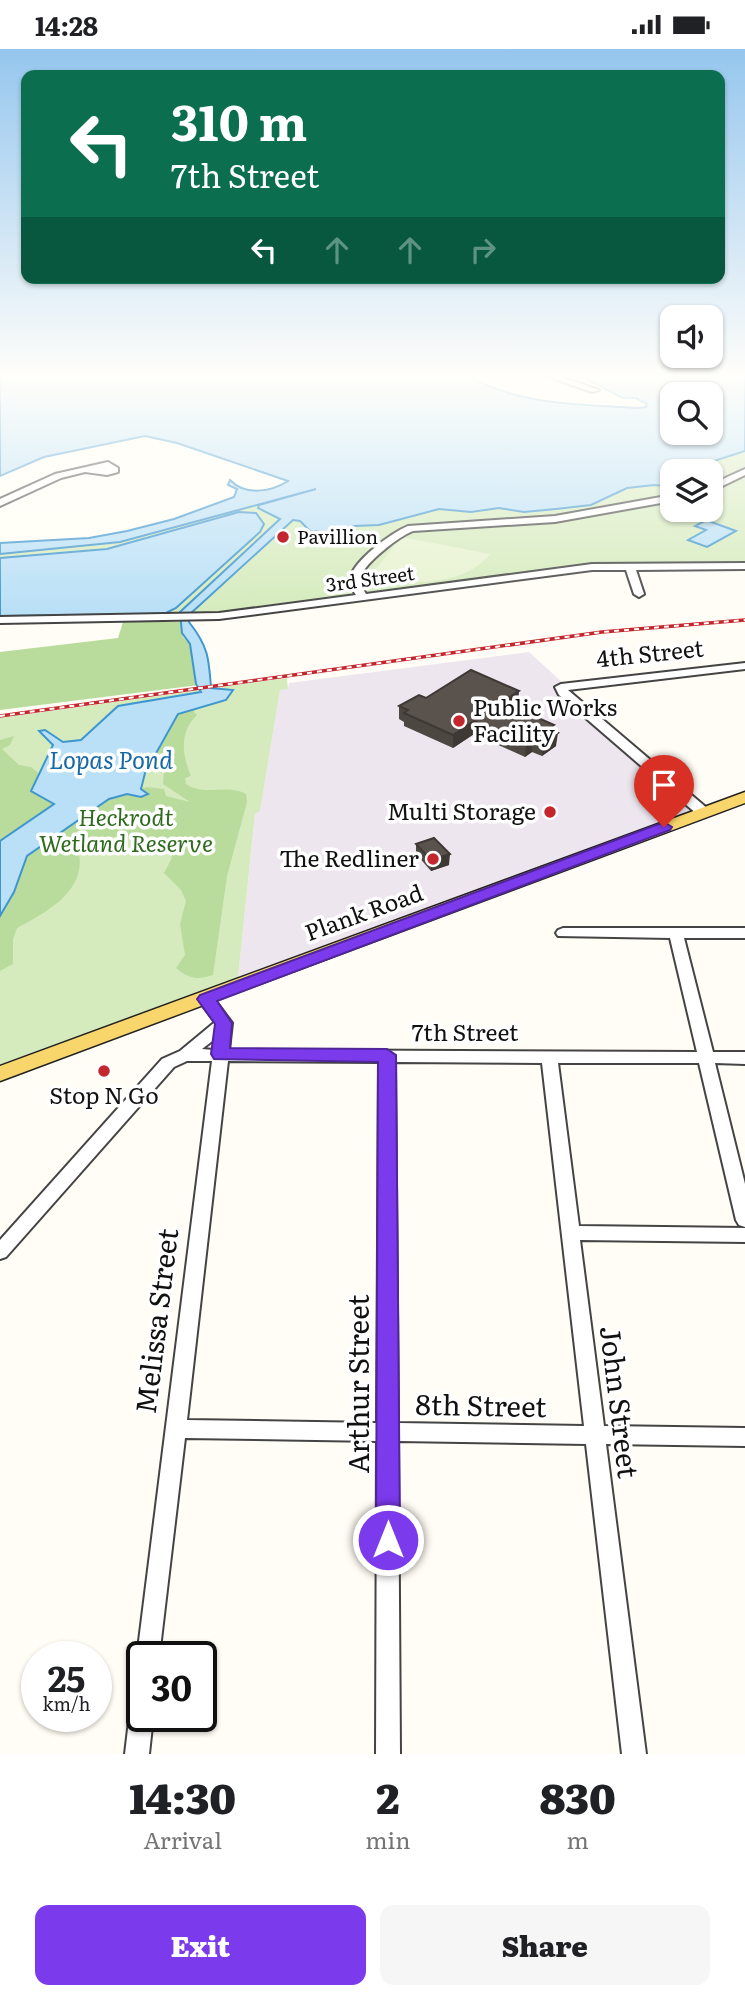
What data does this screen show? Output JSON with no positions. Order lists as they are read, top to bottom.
{
  "streets": {
    "main road": ["Plank Road"],
    "street": [
      "3rd Street",
      "4th Street",
      "7th Street",
      "Melissa Street",
      "Arthur Street",
      "John Street",
      "8th Street"
    ]
  },
  "crossings": [
    ["4th Street", "Plank Road"],
    ["7th Street", "Melissa Street"],
    ["7th Street", "Arthur Street"],
    ["7th Street", "John Street"],
    ["Melissa Street", "8th Street"],
    ["Arthur Street", "8th Street"],
    ["John Street", "8th Street"]
  ],
  "water": ["Lopas Pond"],
  "parks": ["Heckrodt Wetland Reserve"],
  "places": [
    "Pavillion",
    "Public Works Facility",
    "Multi Storage",
    "The Redliner",
    "Stop N Go"
  ],
  "page": {
    "status": "14:28",
    "turn": ["310 m", "7th Street"],
    "speed": "25 km/h",
    "limit": "30",
    "eta": [
      "14:30",
      "Arrival",
      "2",
      "min",
      "830",
      "m"
    ],
    "buttons": ["Exit", "Share"]
  }
}
